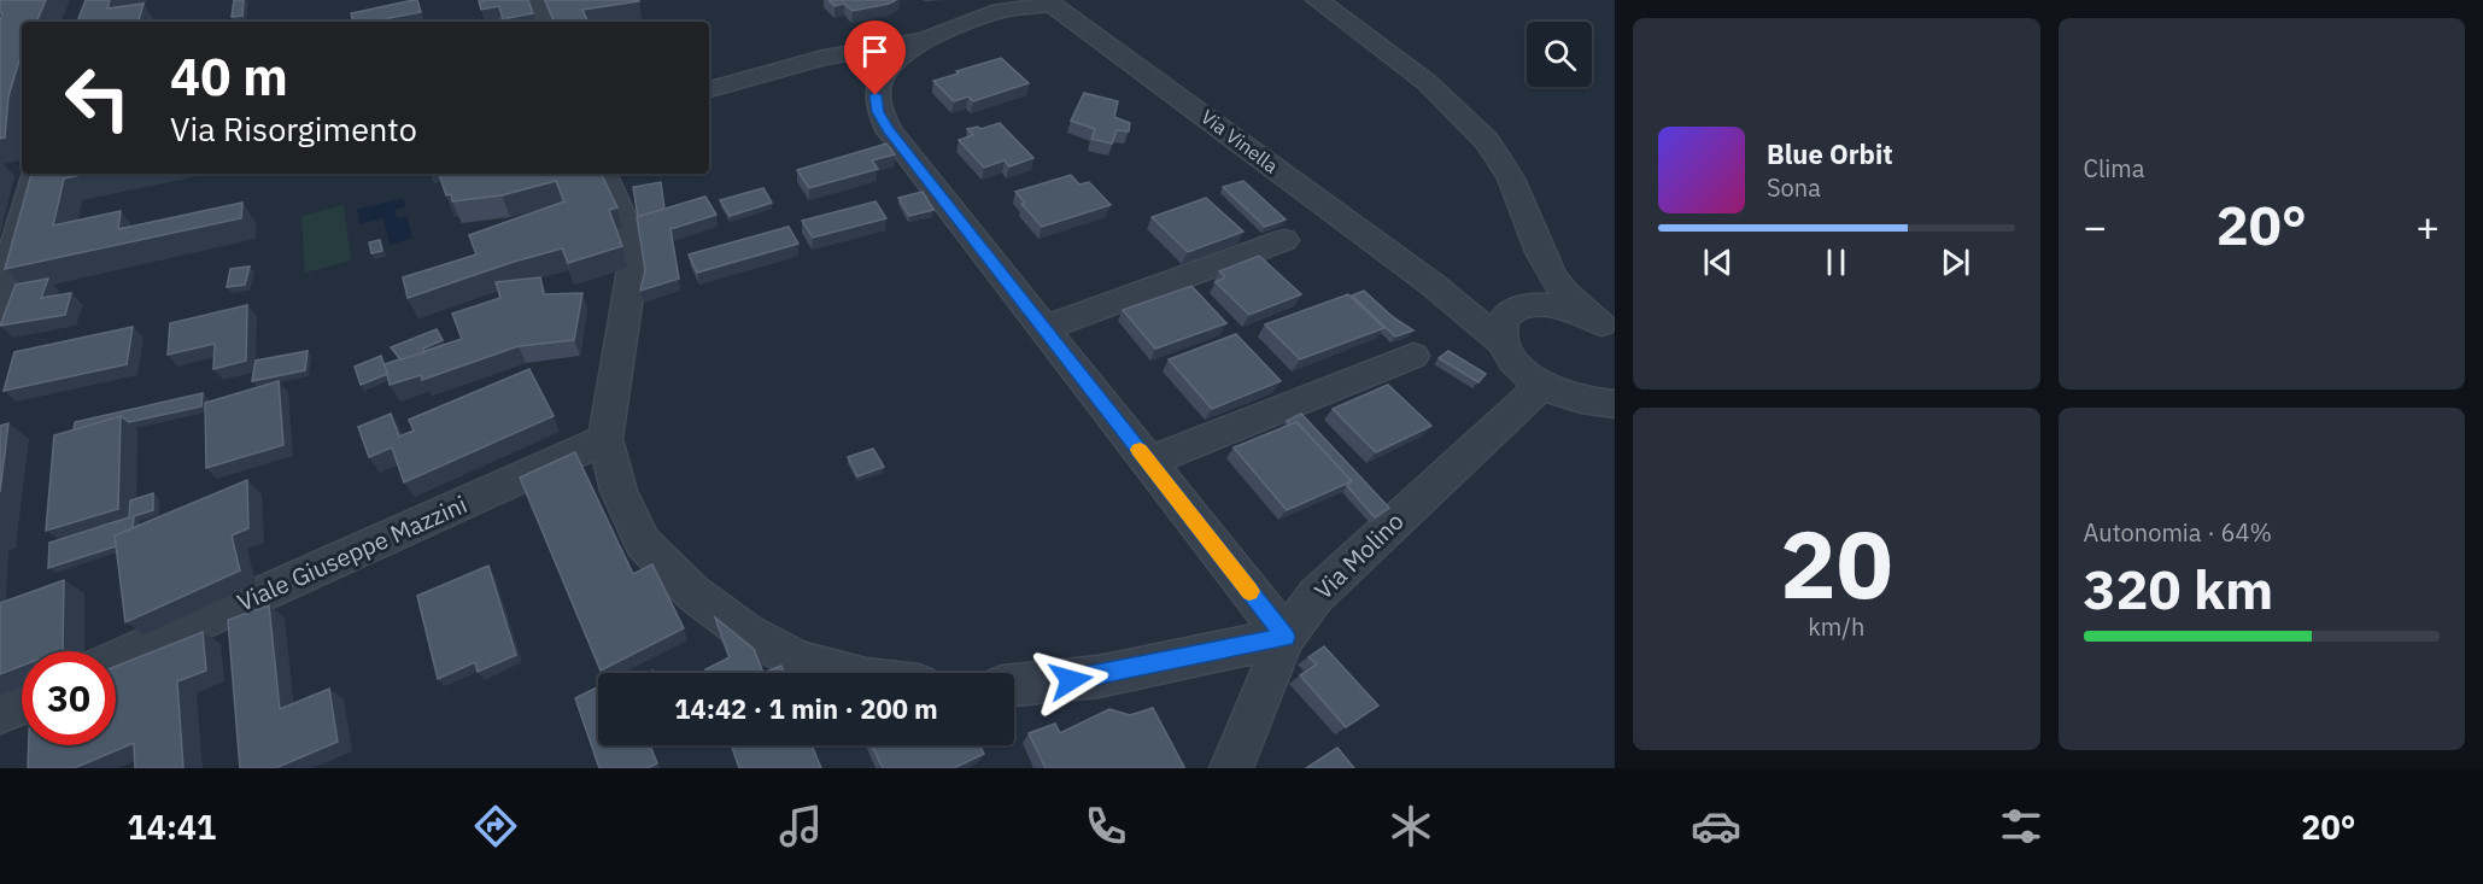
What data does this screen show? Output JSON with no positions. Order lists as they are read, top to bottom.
{
  "streets": {
    "street": ["Via Vinella", "Viale Giuseppe Mazzini", "Via Molino"]
  },
  "page": {
    "tile": [
      "Clima",
      ["20", "km/h"],
      ["Autonomia · 64%", "320 km"]
    ],
    "turn": ["40 m", "Via Risorgimento"],
    "song": ["Blue Orbit", "Sona"],
    "heat": ["−", "20°", "+"],
    "limit": "30",
    "trip": "14:42 · 1 min · 200 m",
    "tabs": ["14:41", "20°"]
  }
}
